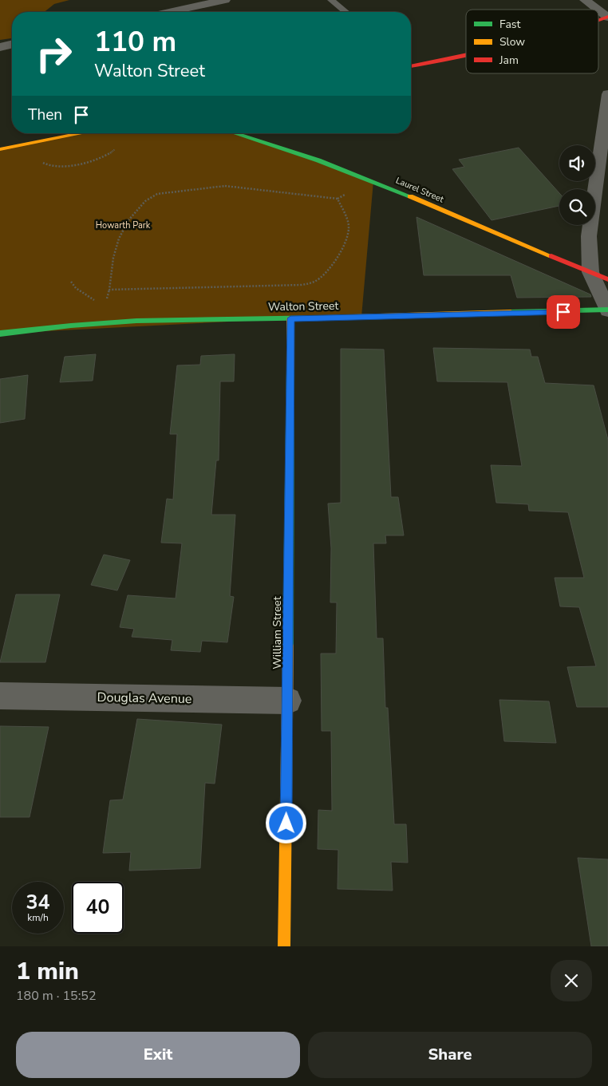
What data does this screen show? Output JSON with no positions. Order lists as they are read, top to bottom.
{
  "streets": {
    "street": [
      "Laurel Street",
      "Walton Street",
      "William Street",
      "Douglas Avenue"
    ]
  },
  "crossings": [
    ["Walton Street", "William Street"],
    ["William Street", "Douglas Avenue"]
  ],
  "parks": ["Howarth Park"],
  "legend": ["Fast", "Slow", "Jam"],
  "page": {
    "turn": ["110 m", "Walton Street"],
    "then": "Then",
    "speed": "34 km/h",
    "limit": "40",
    "heading": ["1 min", "180 m · 15:52"],
    "buttons": ["Exit", "Share"]
  }
}
